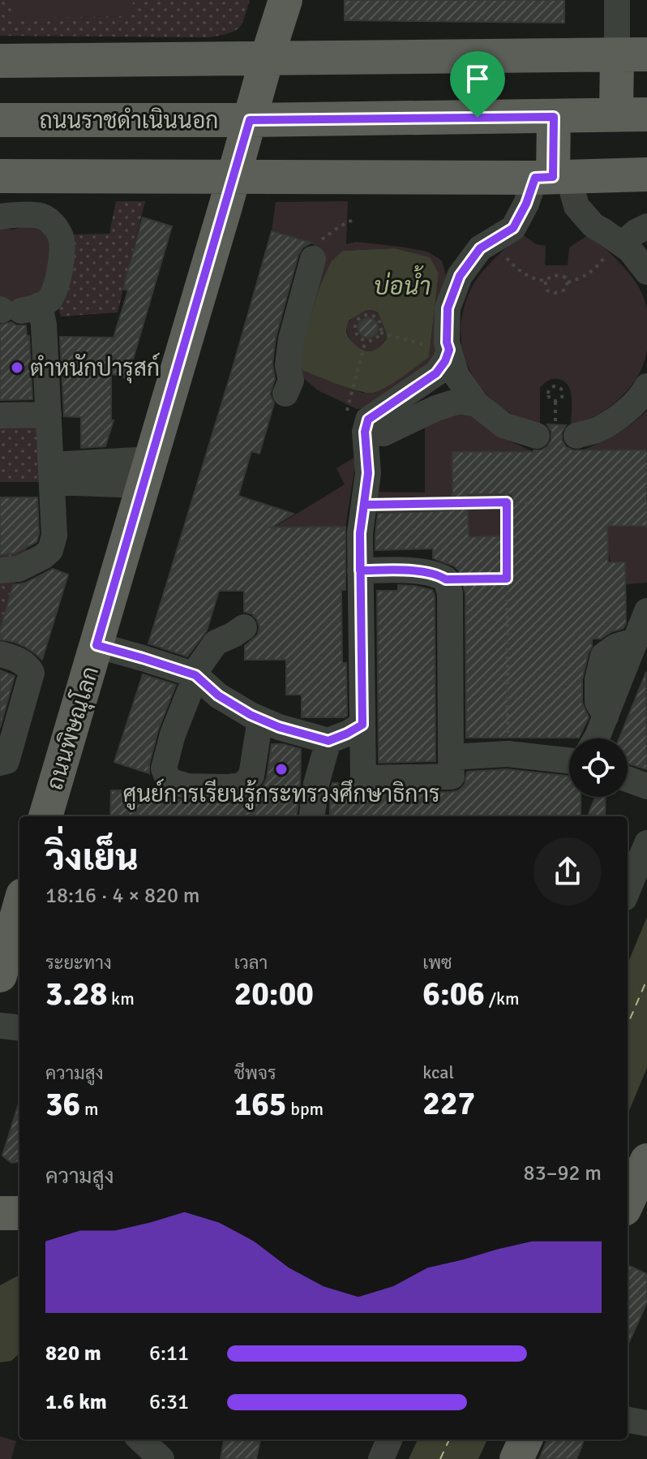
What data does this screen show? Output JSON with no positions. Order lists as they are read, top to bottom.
{
  "streets": {
    "main road": ["ถนนราชดำเนินนอก", "ถนนพิษณุโลก"]
  },
  "crossings": [
    ["ถนนราชดำเนินนอก", "ถนนพิษณุโลก"]
  ],
  "water": ["บ่อน้ำ"],
  "places": ["ตำหนักปารุสก์", "ศูนย์การเรียนรู้กระทรวงศึกษาธิการ"],
  "page": {
    "heading": ["วิ่งเย็น", "18:16 · 4 × 820 m"],
    "stats": [
      ["ระยะทาง", "3.28 km"],
      ["เวลา", "20:00"],
      ["เพซ", "6:06 /km"],
      ["ความสูง", "36 m"],
      ["ชีพจร", "165 bpm"],
      ["kcal", "227"]
    ],
    "chart": ["ความสูง", "83–92 m"],
    "list": [
      {
        "name": "820 m",
        "note": "6:11"
      },
      {
        "name": "1.6 km",
        "note": "6:31"
      }
    ]
  }
}
